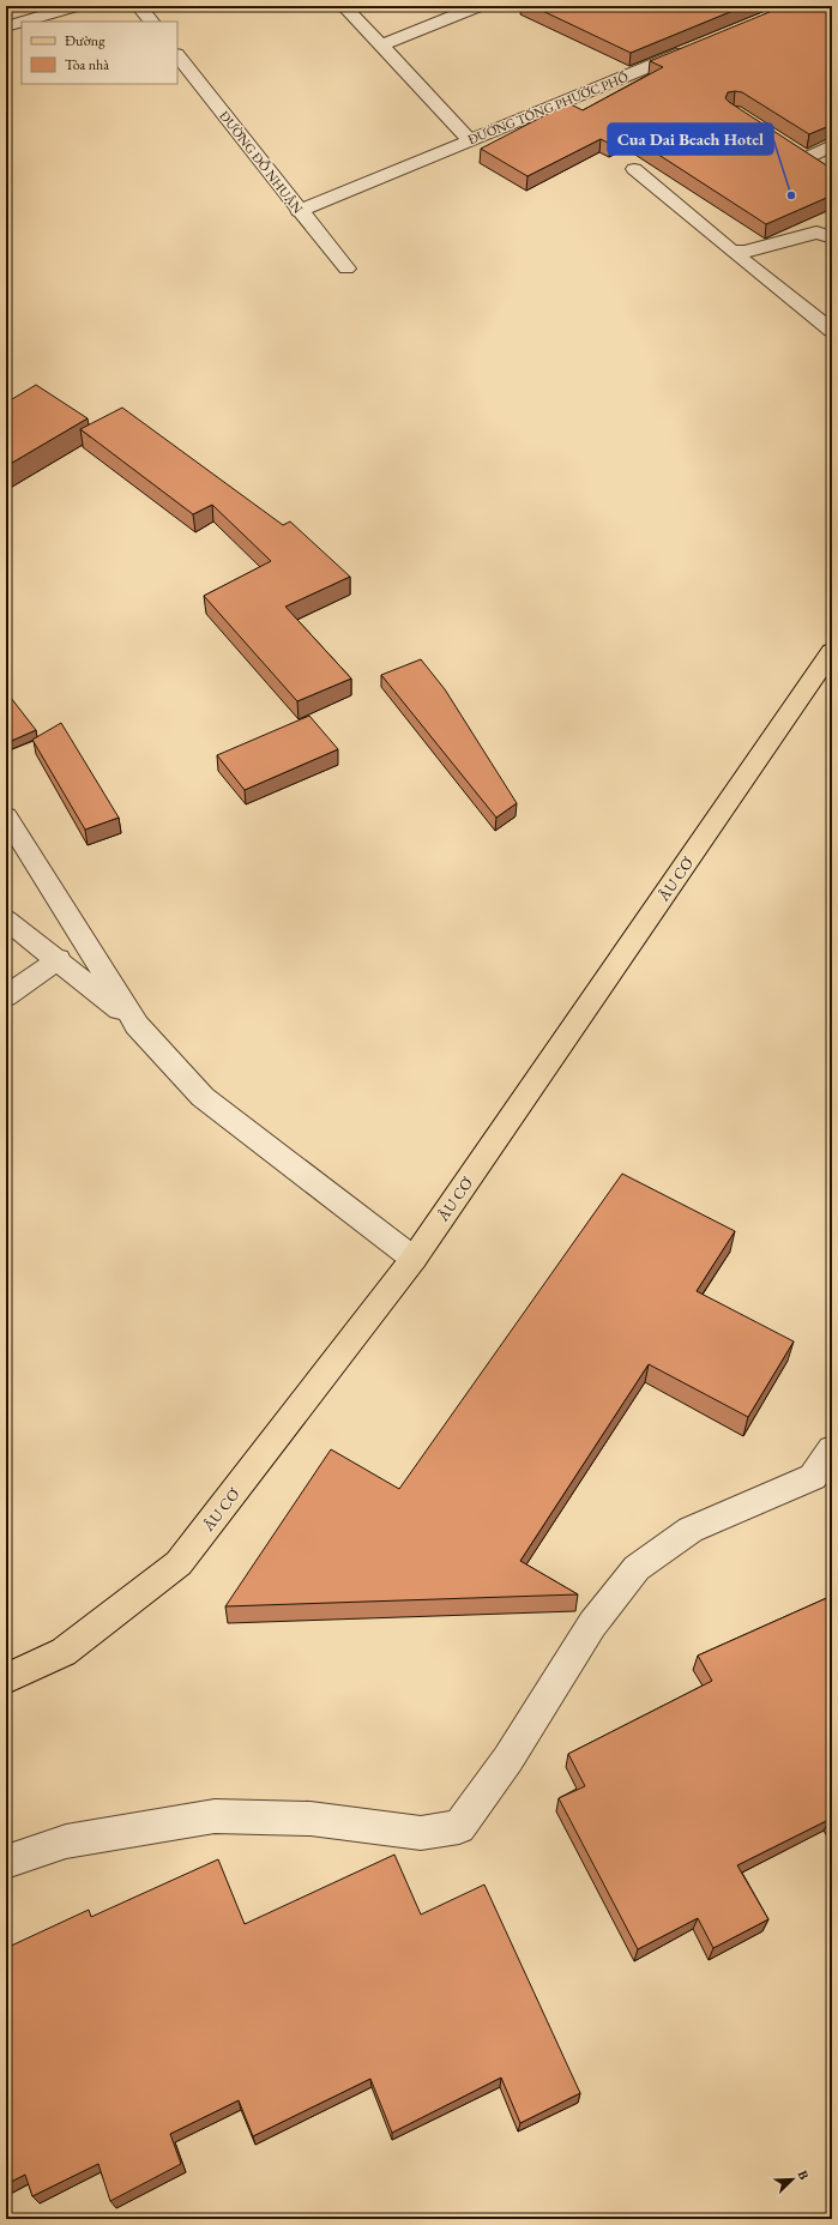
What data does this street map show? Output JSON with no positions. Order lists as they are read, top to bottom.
{
  "streets": {
    "main road": ["ÂU CƠ"],
    "street": ["ĐƯỜNG TỐNG PHƯỚC PHỔ", "ĐƯỜNG ĐỖ NHUẬN"]
  },
  "crossings": [
    ["ĐƯỜNG TỐNG PHƯỚC PHỔ", "ĐƯỜNG ĐỖ NHUẬN"]
  ],
  "places": ["Cua Dai Beach Hotel"],
  "legend": ["Đường", "Tòa nhà"],
  "north": "top right"
}
